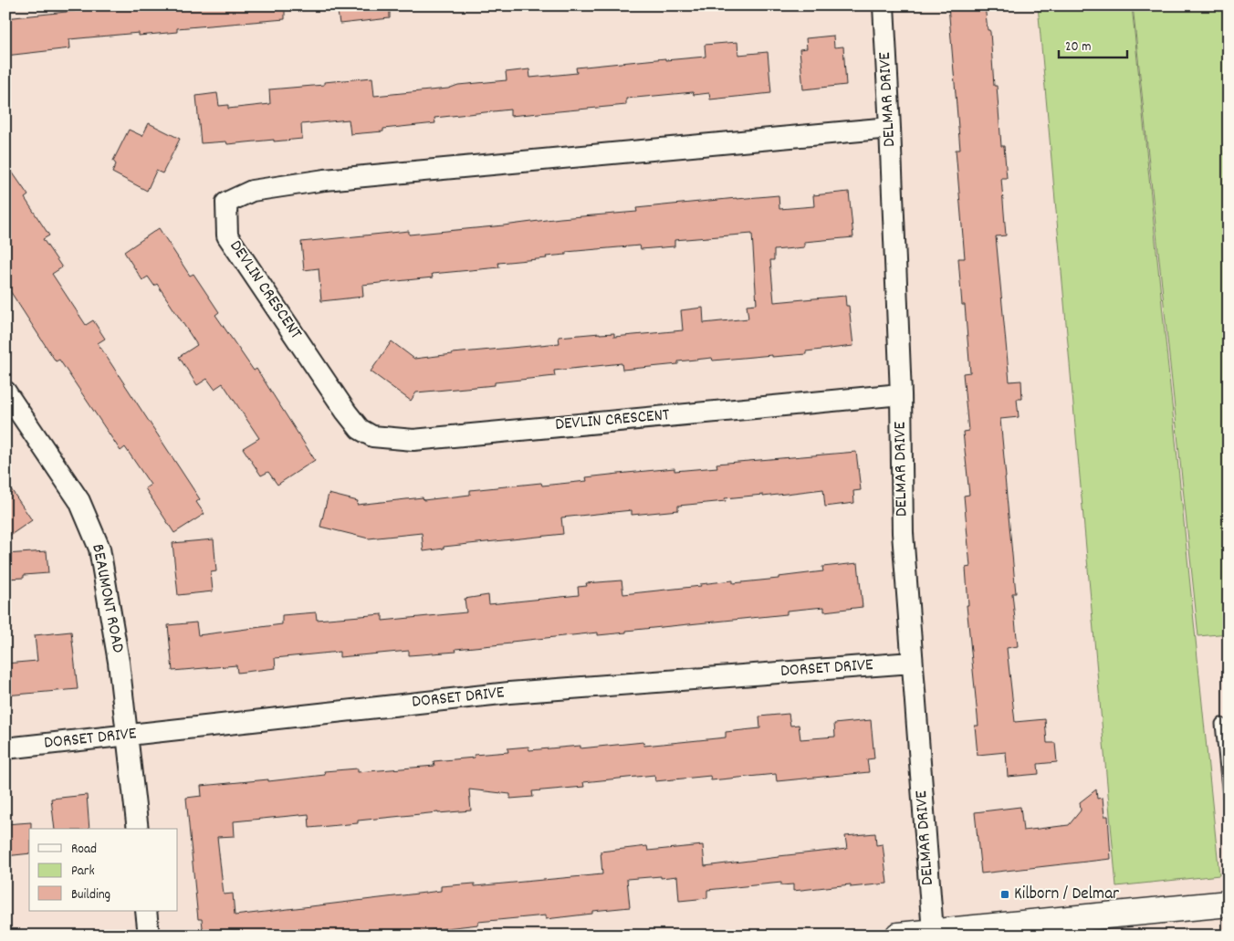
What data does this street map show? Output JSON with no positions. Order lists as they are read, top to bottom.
{
  "streets": {
    "street": [
      "DELMAR DRIVE",
      "DEVLIN CRESCENT",
      "BEAUMONT ROAD",
      "DORSET DRIVE"
    ]
  },
  "crossings": [
    ["DELMAR DRIVE", "DEVLIN CRESCENT"],
    ["DELMAR DRIVE", "DORSET DRIVE"],
    ["BEAUMONT ROAD", "DORSET DRIVE"]
  ],
  "places": {
    "transit": ["Kilborn / Delmar"]
  },
  "legend": ["Road", "Park", "Building"],
  "scale_bar": "20 m"
}
